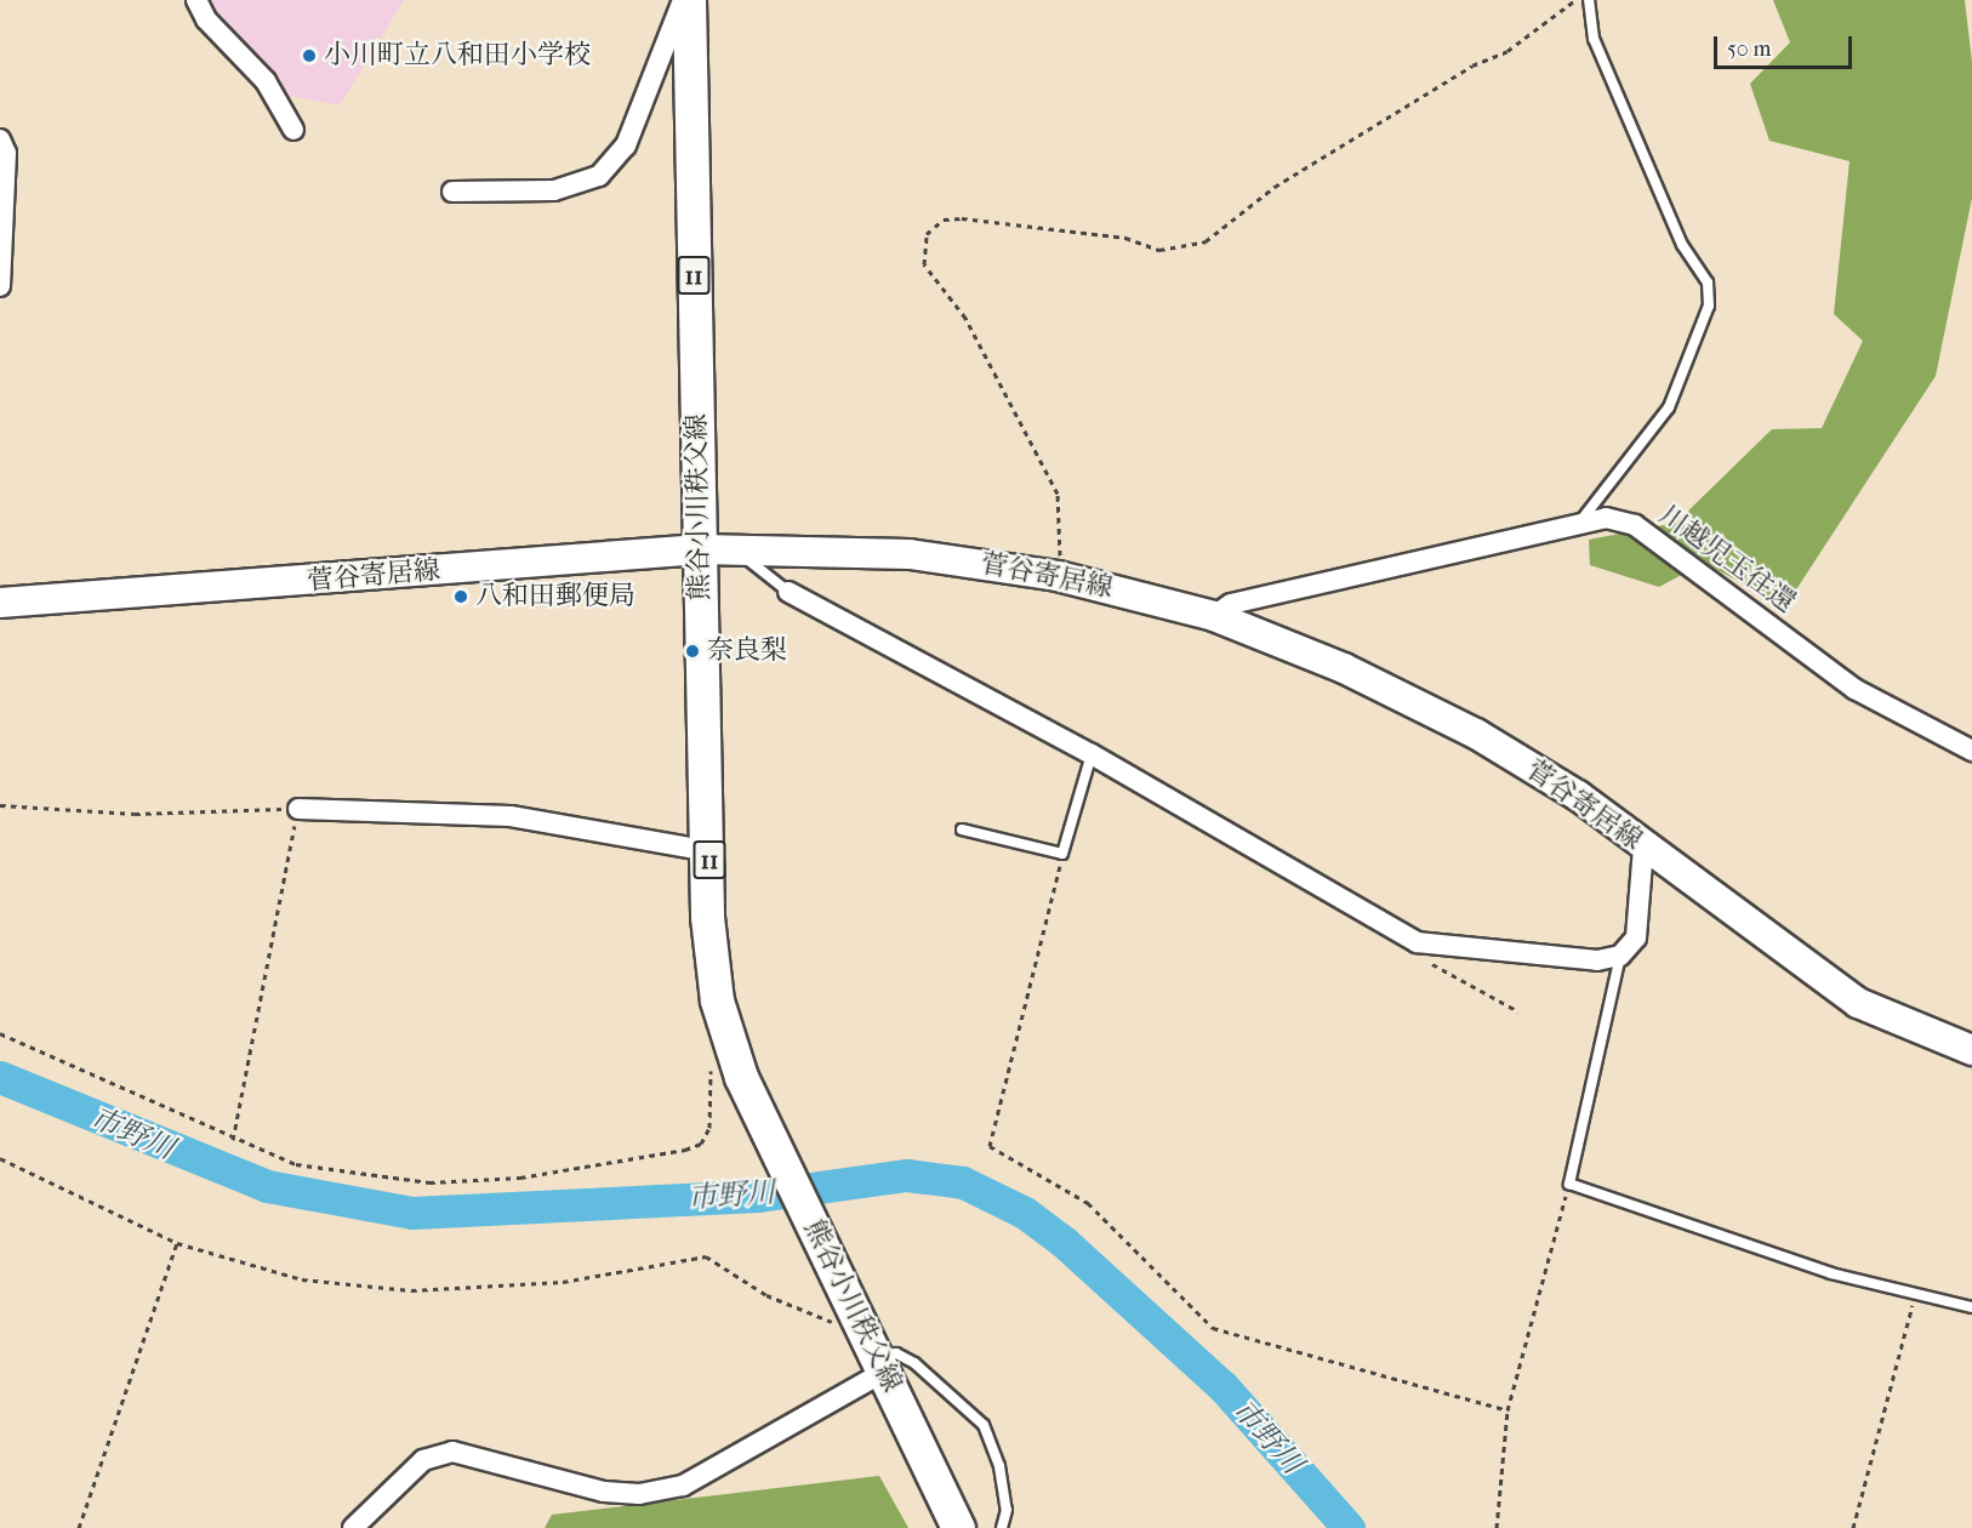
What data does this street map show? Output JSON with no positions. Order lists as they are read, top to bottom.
{
  "streets": {
    "main road": ["11", "熊谷小川秩父線", "菅谷寄居線"],
    "street": ["川越児玉往還"]
  },
  "crossings": [
    ["熊谷小川秩父線", "菅谷寄居線"],
    ["川越児玉往還", "菅谷寄居線"]
  ],
  "water": ["市野川"],
  "places": ["小川町立八和田小学校", "八和田郵便局", "奈良梨"],
  "scale_bar": "50 m"
}
